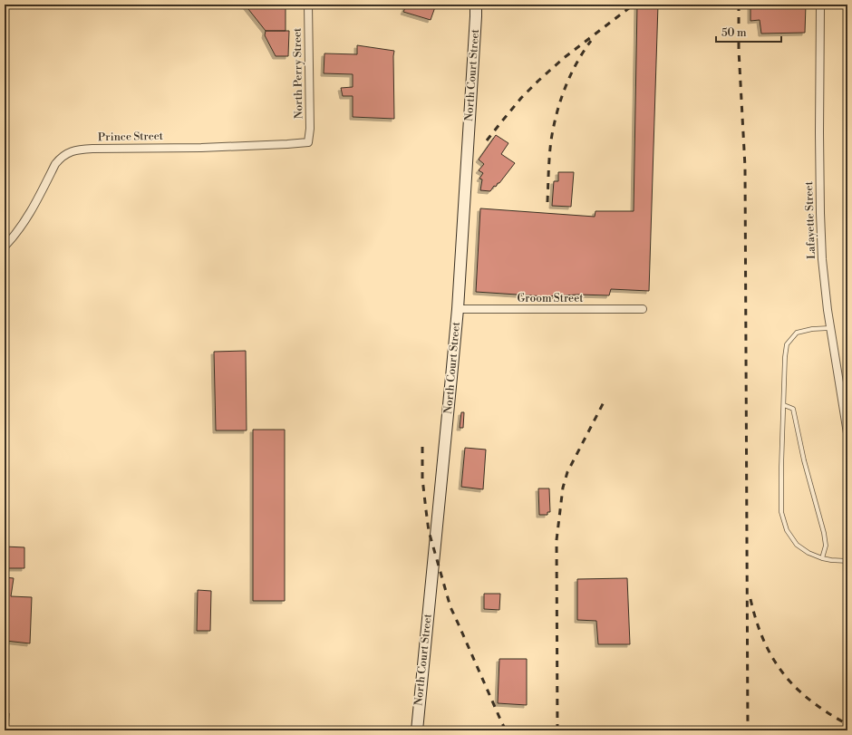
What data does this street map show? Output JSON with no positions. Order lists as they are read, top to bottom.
{
  "streets": {
    "main road": ["North Court Street"],
    "street": [
      "North Perry Street",
      "Prince Street",
      "Lafayette Street",
      "Groom Street"
    ]
  },
  "crossings": [
    ["North Perry Street", "Prince Street"],
    ["North Court Street", "Groom Street"]
  ],
  "scale_bar": "50 m"
}
